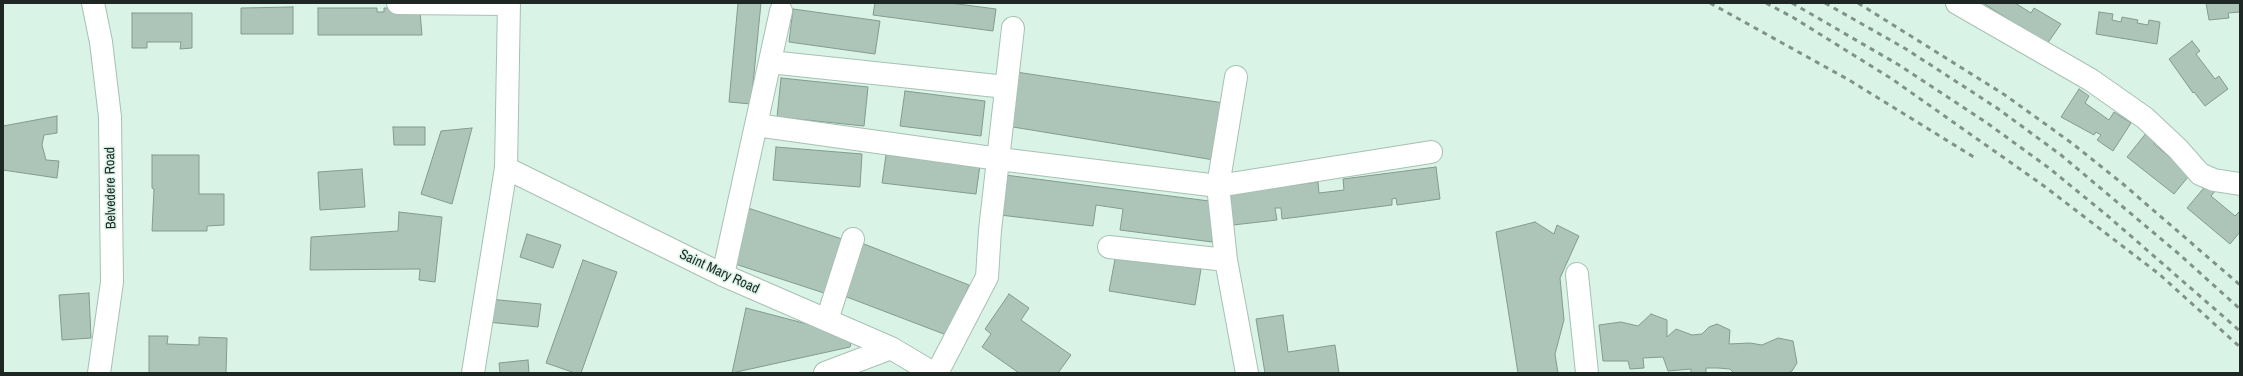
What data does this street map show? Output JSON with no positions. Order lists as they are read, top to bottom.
{
  "streets": {
    "street": ["Belvedere Road", "Saint Mary Road"]
  }
}
